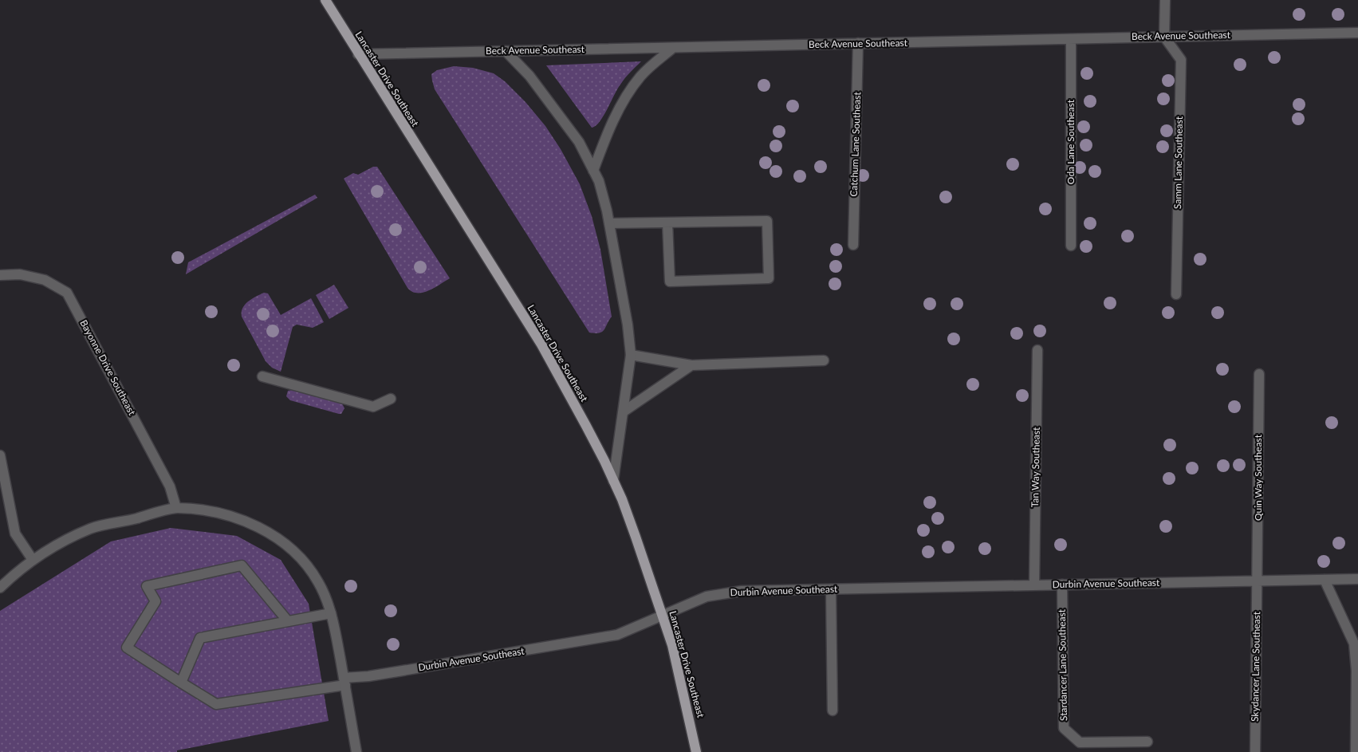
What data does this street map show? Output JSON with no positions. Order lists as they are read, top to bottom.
{
  "streets": {
    "main road": ["Lancaster Drive Southeast"],
    "street": [
      "Beck Avenue Southeast",
      "Oda Lane Southeast",
      "Catchum Lane Southeast",
      "Samm Lane Southeast",
      "Bayonne Drive Southeast",
      "Tan Way Southeast",
      "Quin Way Southeast",
      "Durbin Avenue Southeast",
      "Stardancer Lane Southeast",
      "Skydancer Lane Southeast"
    ]
  },
  "crossings": [
    ["Beck Avenue Southeast", "Lancaster Drive Southeast"],
    ["Beck Avenue Southeast", "Oda Lane Southeast"],
    ["Beck Avenue Southeast", "Catchum Lane Southeast"],
    ["Beck Avenue Southeast", "Samm Lane Southeast"],
    ["Lancaster Drive Southeast", "Durbin Avenue Southeast"],
    ["Tan Way Southeast", "Durbin Avenue Southeast"],
    ["Quin Way Southeast", "Durbin Avenue Southeast"],
    ["Quin Way Southeast", "Skydancer Lane Southeast"],
    ["Durbin Avenue Southeast", "Stardancer Lane Southeast"],
    ["Durbin Avenue Southeast", "Skydancer Lane Southeast"]
  ]
}
